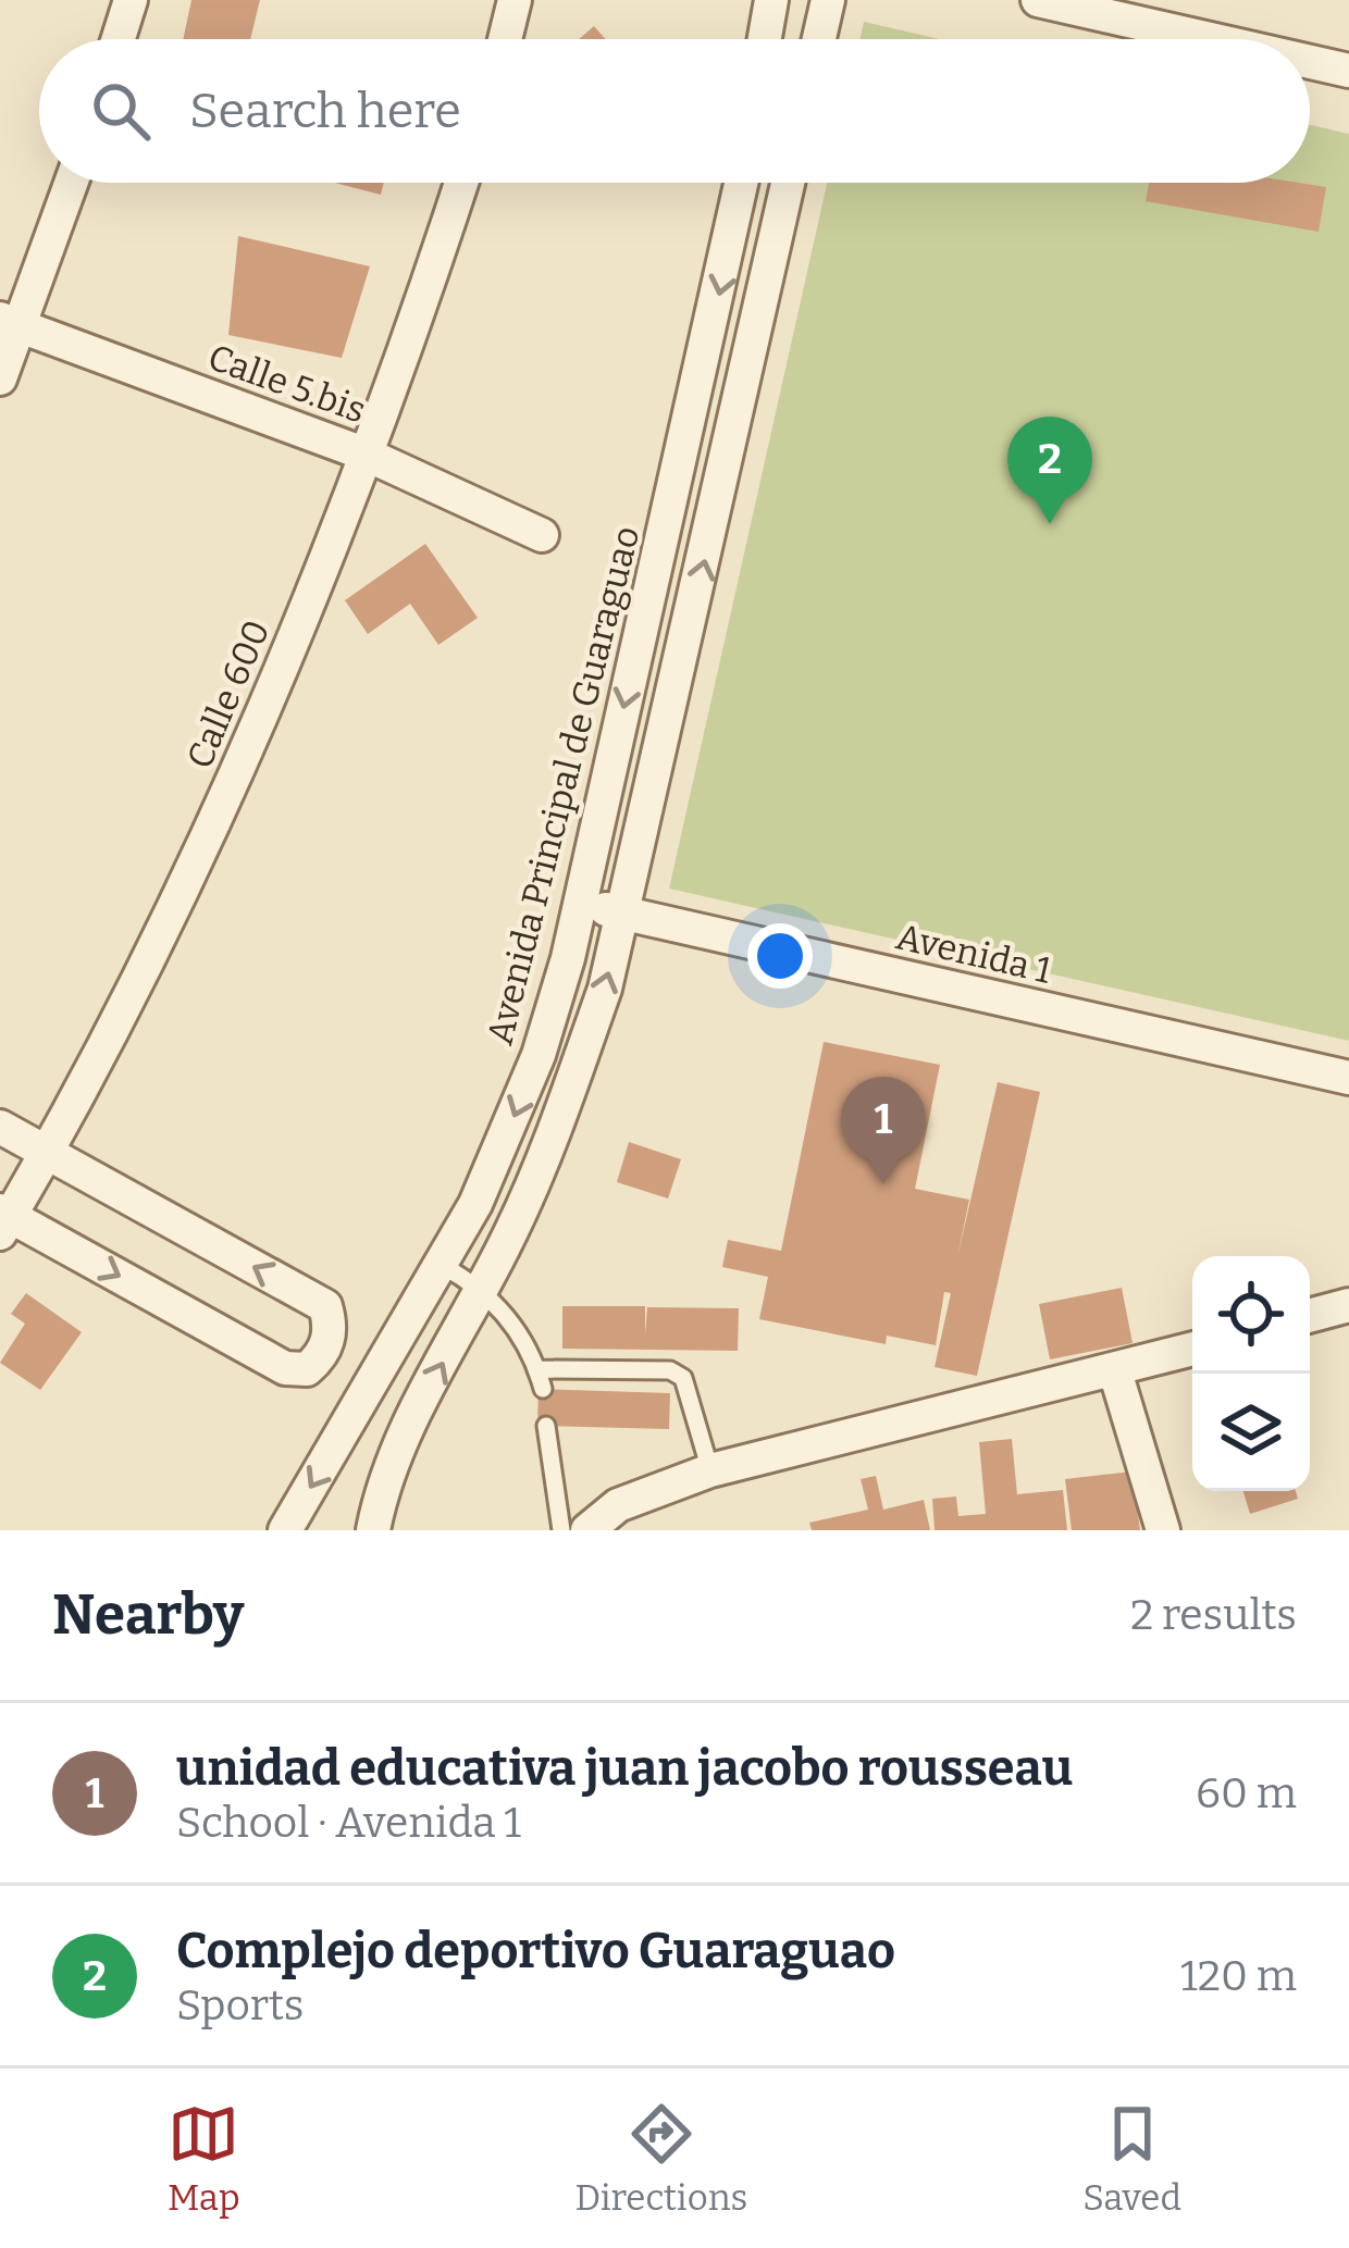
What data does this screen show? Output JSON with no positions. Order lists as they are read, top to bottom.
{
  "streets": {
    "street": [
      "Calle 5.bis",
      "Calle 600",
      "Avenida Principal de Guaraguao",
      "Avenida 1"
    ]
  },
  "crossings": [
    ["Calle 5.bis", "Calle 600"],
    ["Avenida Principal de Guaraguao", "Avenida 1"]
  ],
  "page": {
    "search": "Search here",
    "pins": ["2", "1"],
    "heading": ["Nearby", "2 results"],
    "list": [
      {
        "mark": "1",
        "name": "unidad educativa juan jacobo rousseau",
        "note": "School · Avenida 1",
        "value": "60 m"
      },
      {
        "mark": "2",
        "name": "Complejo deportivo Guaraguao",
        "note": "Sports",
        "value": "120 m"
      }
    ],
    "nav": ["Map", "Directions", "Saved"]
  }
}
